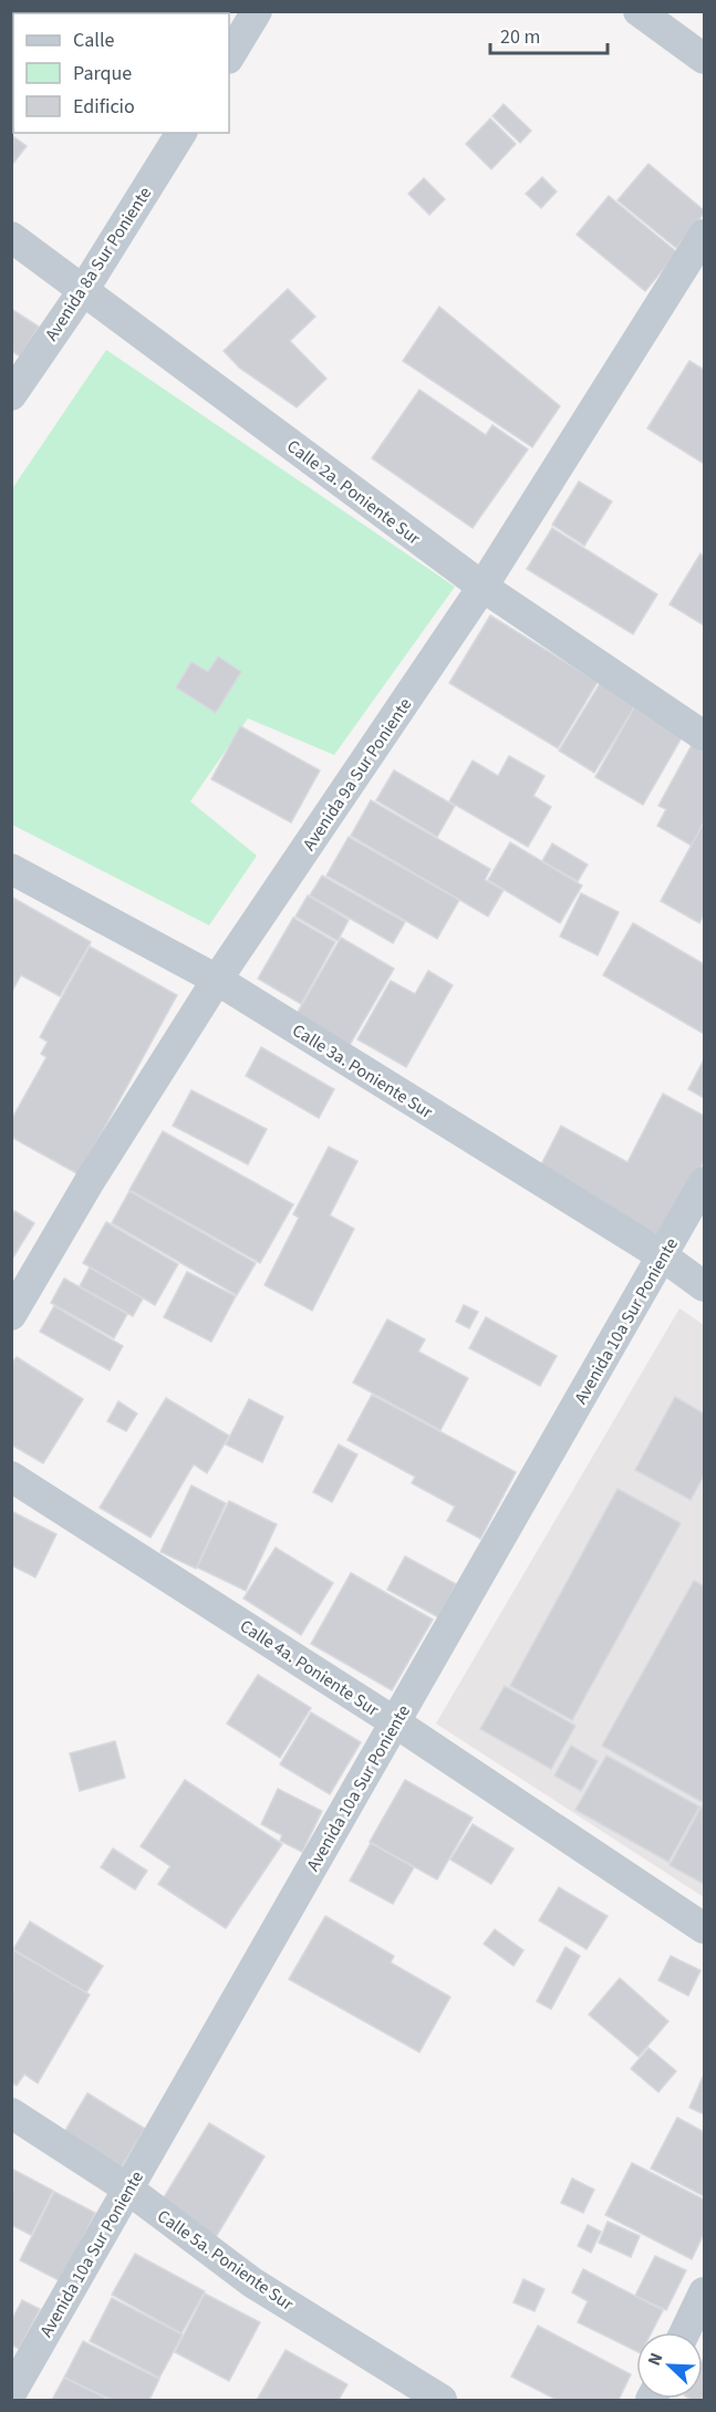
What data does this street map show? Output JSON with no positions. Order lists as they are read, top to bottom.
{
  "streets": {
    "street": [
      "Avenida 8a Sur Poniente",
      "Calle 2a. Poniente Sur",
      "Avenida 9a Sur Poniente",
      "Calle 3a. Poniente Sur",
      "Avenida 10a Sur Poniente",
      "Calle 4a. Poniente Sur",
      "Calle 5a. Poniente Sur"
    ]
  },
  "crossings": [
    ["Avenida 8a Sur Poniente", "Calle 2a. Poniente Sur"],
    ["Calle 2a. Poniente Sur", "Avenida 9a Sur Poniente"],
    ["Avenida 9a Sur Poniente", "Calle 3a. Poniente Sur"],
    ["Calle 3a. Poniente Sur", "Avenida 10a Sur Poniente"],
    ["Avenida 10a Sur Poniente", "Calle 4a. Poniente Sur"],
    ["Avenida 10a Sur Poniente", "Calle 5a. Poniente Sur"]
  ],
  "legend": ["Calle", "Parque", "Edificio"],
  "scale_bar": "20 m",
  "north": "top left"
}
